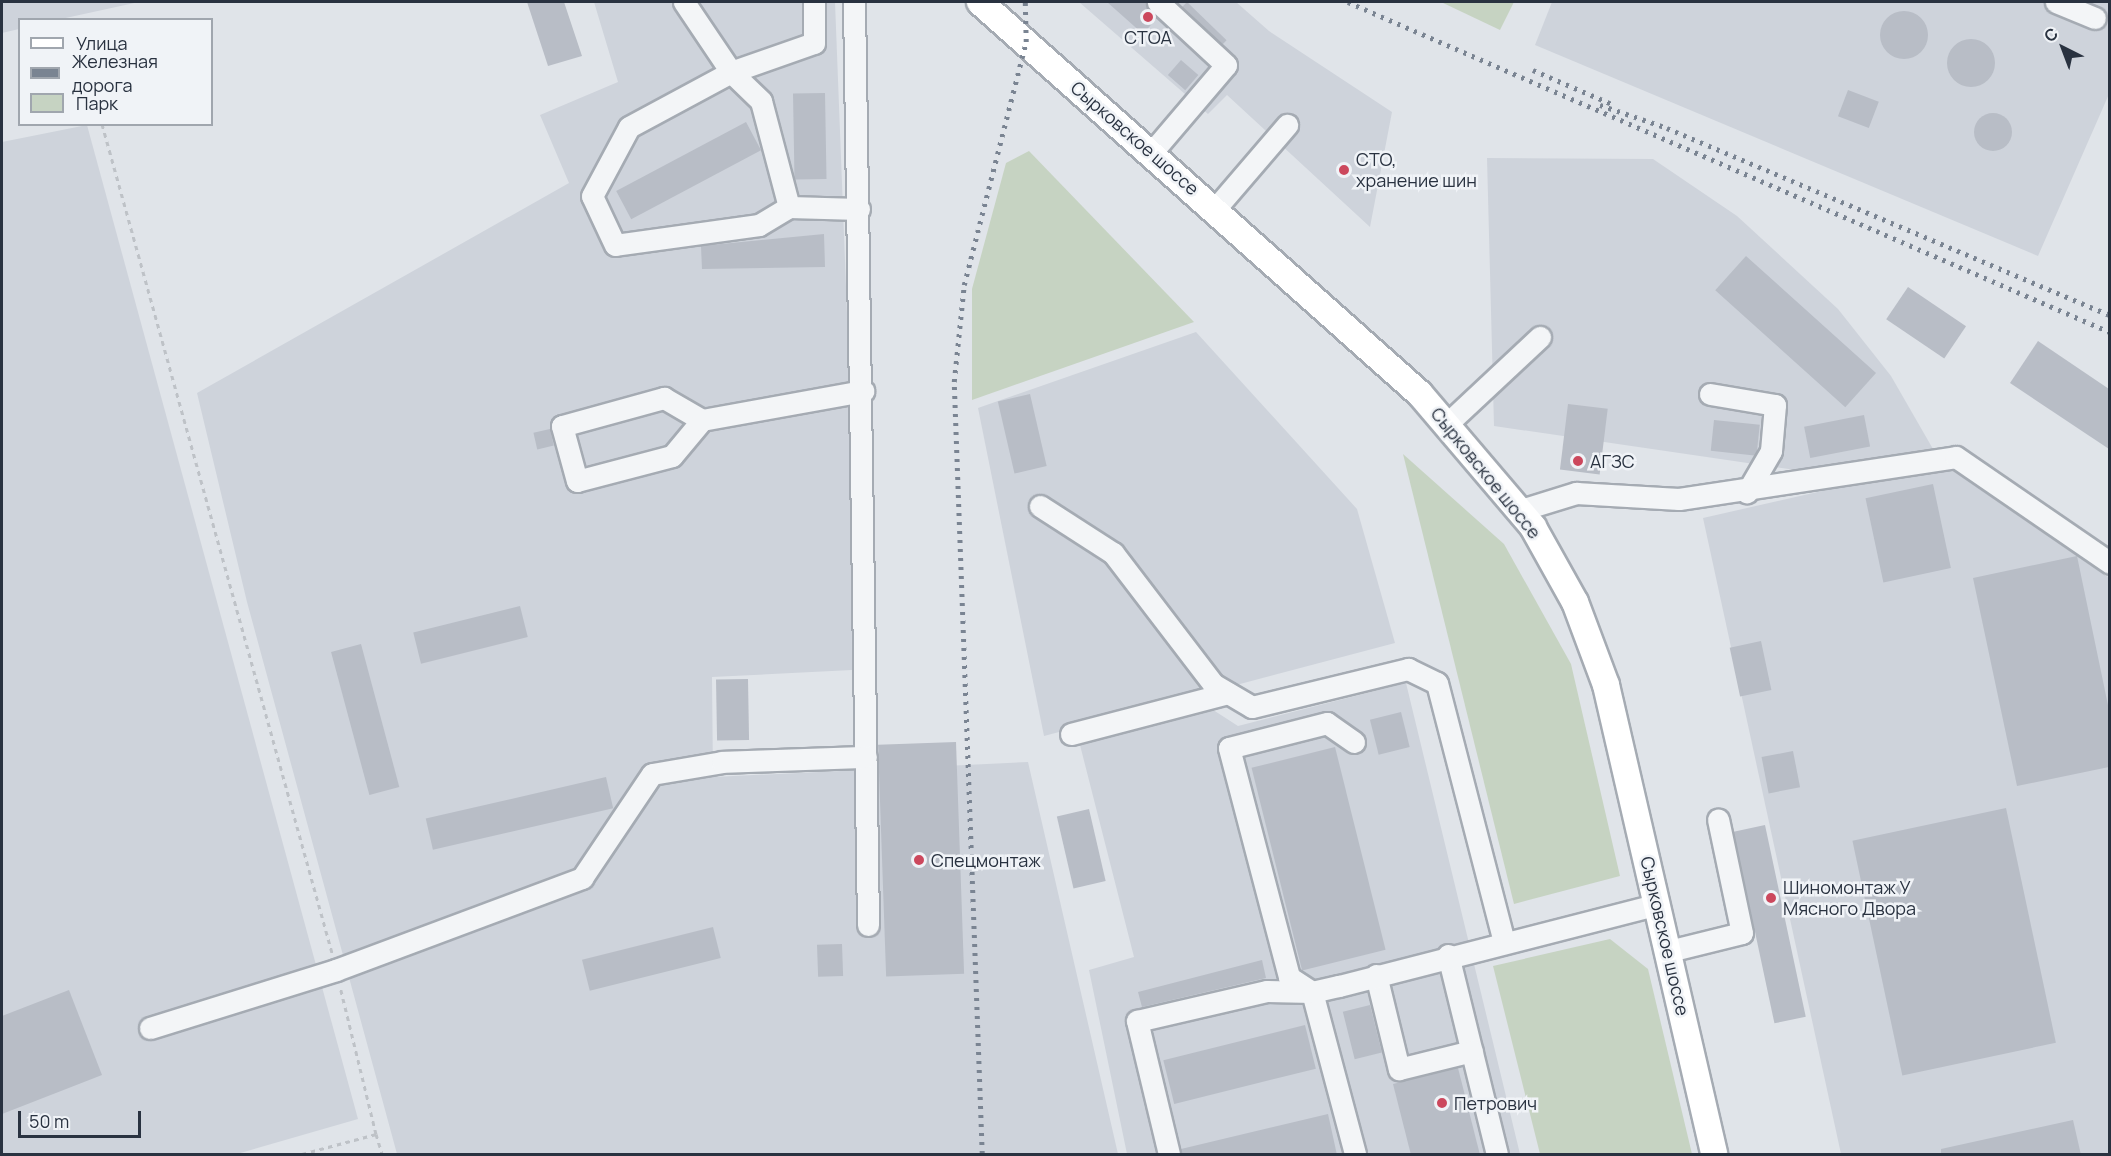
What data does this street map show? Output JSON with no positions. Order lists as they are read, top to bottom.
{
  "streets": {
    "main road": ["Сырковское шоссе"]
  },
  "places": [
    "СТОА",
    "СТО, хранение шин",
    "АГЗС",
    "Спецмонтаж",
    "Шиномонтаж У Мясного Двора",
    "Петрович"
  ],
  "legend": ["Улица", "Железная дорога", "Парк"],
  "scale_bar": "50 m",
  "north": "top left"
}
